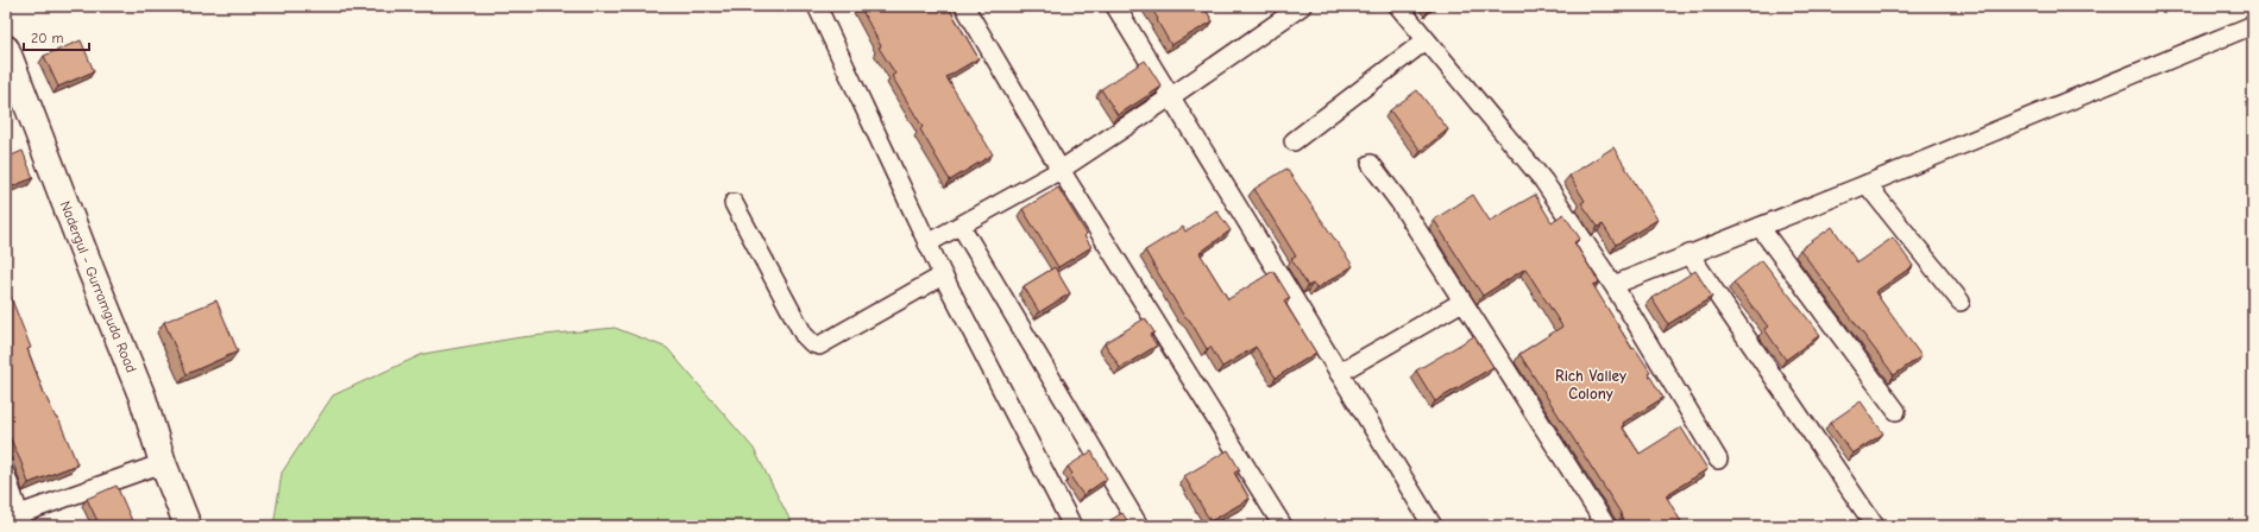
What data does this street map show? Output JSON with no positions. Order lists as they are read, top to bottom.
{
  "streets": {
    "main road": ["Nadergul - Gurramguda Road"]
  },
  "districts": ["Rich Valley Colony"],
  "scale_bar": "20 m"
}
